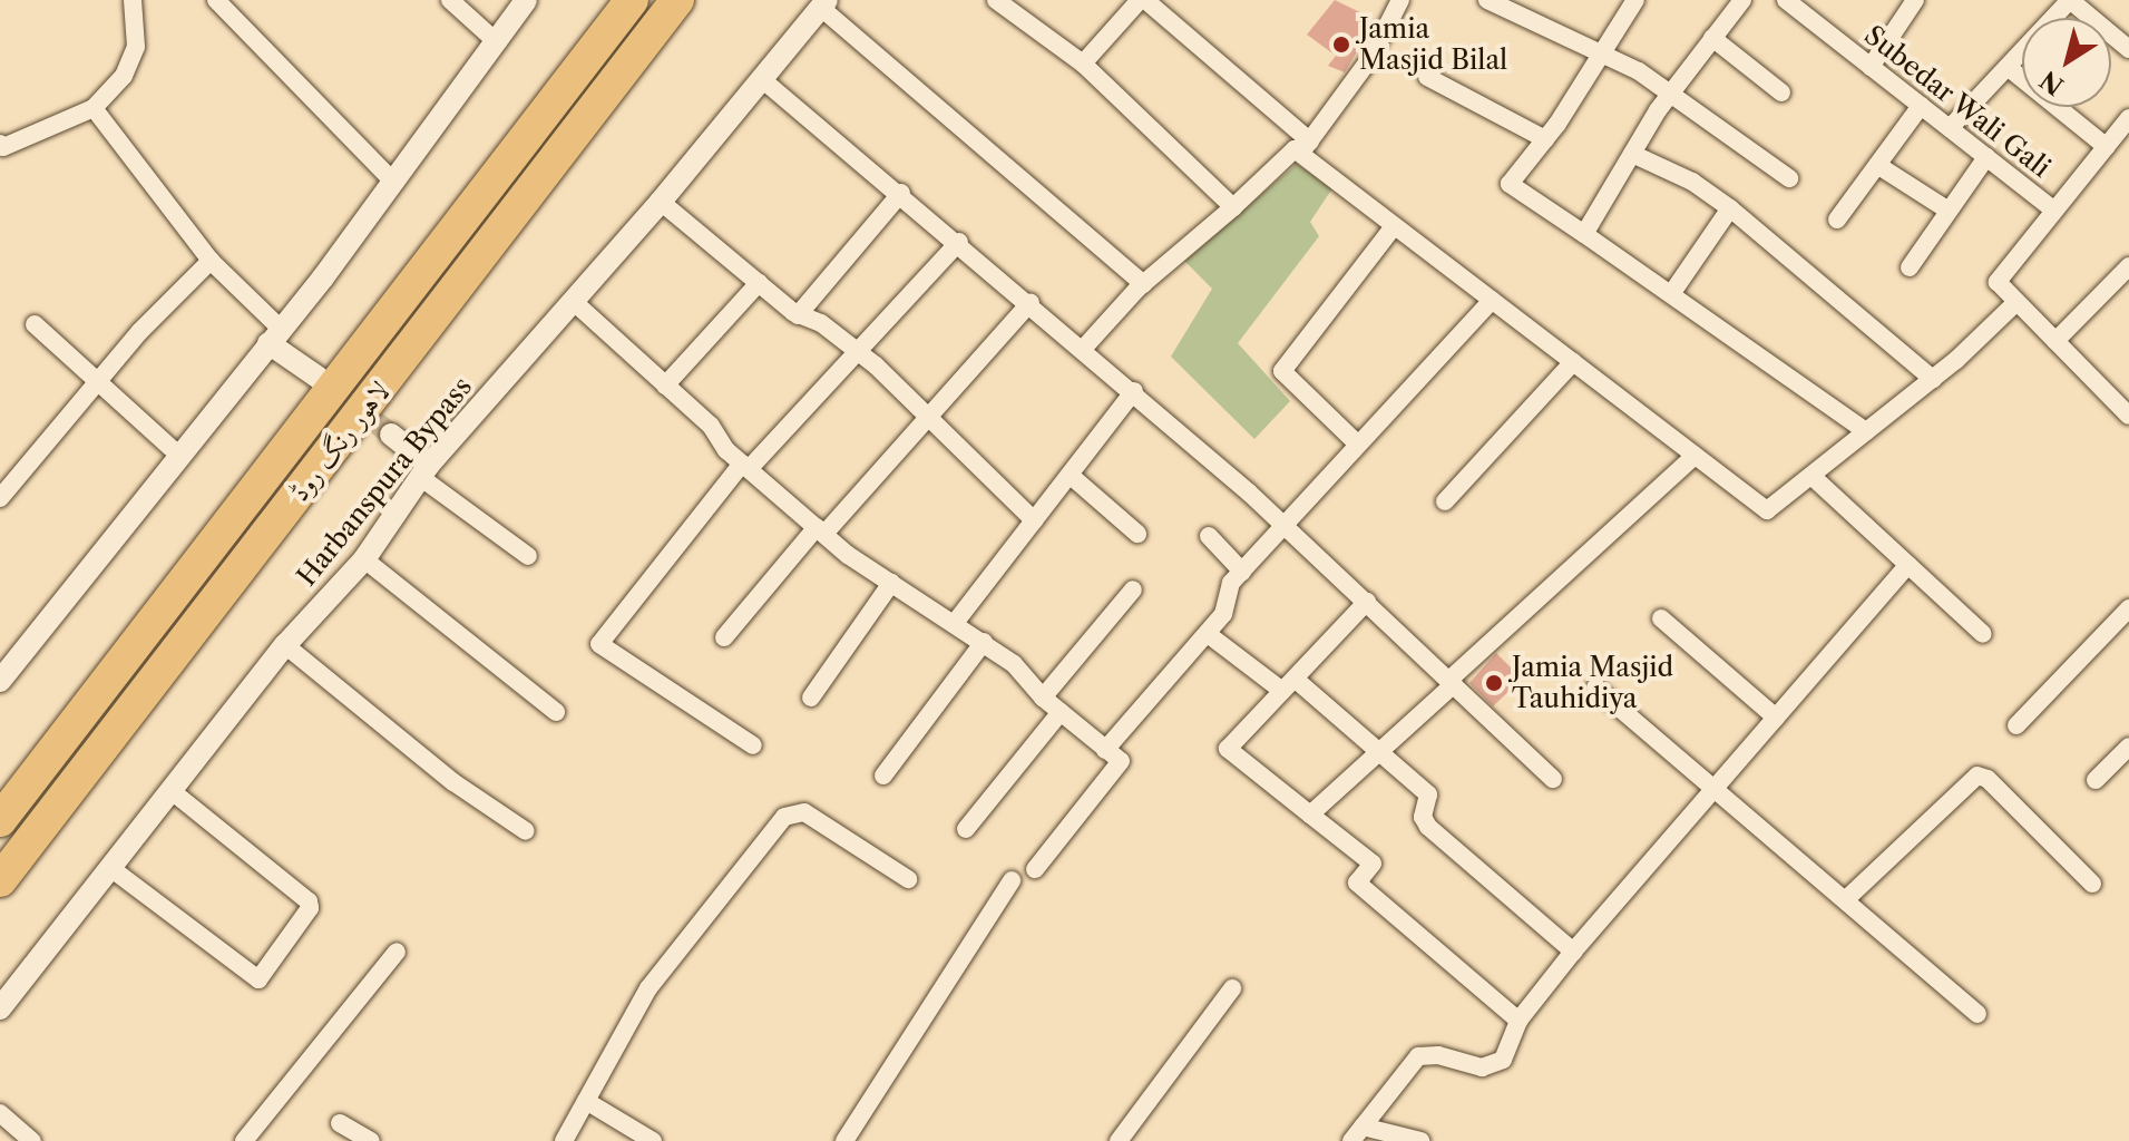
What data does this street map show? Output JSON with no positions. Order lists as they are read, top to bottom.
{
  "streets": {
    "highway": ["لاہور رنگ روڈ"],
    "street": ["Subedar Wali Gali", "Harbanspura Bypass"]
  },
  "places": ["Jamia Masjid Bilal", "Jamia Masjid Tauhidiya"],
  "north": "bottom left"
}
